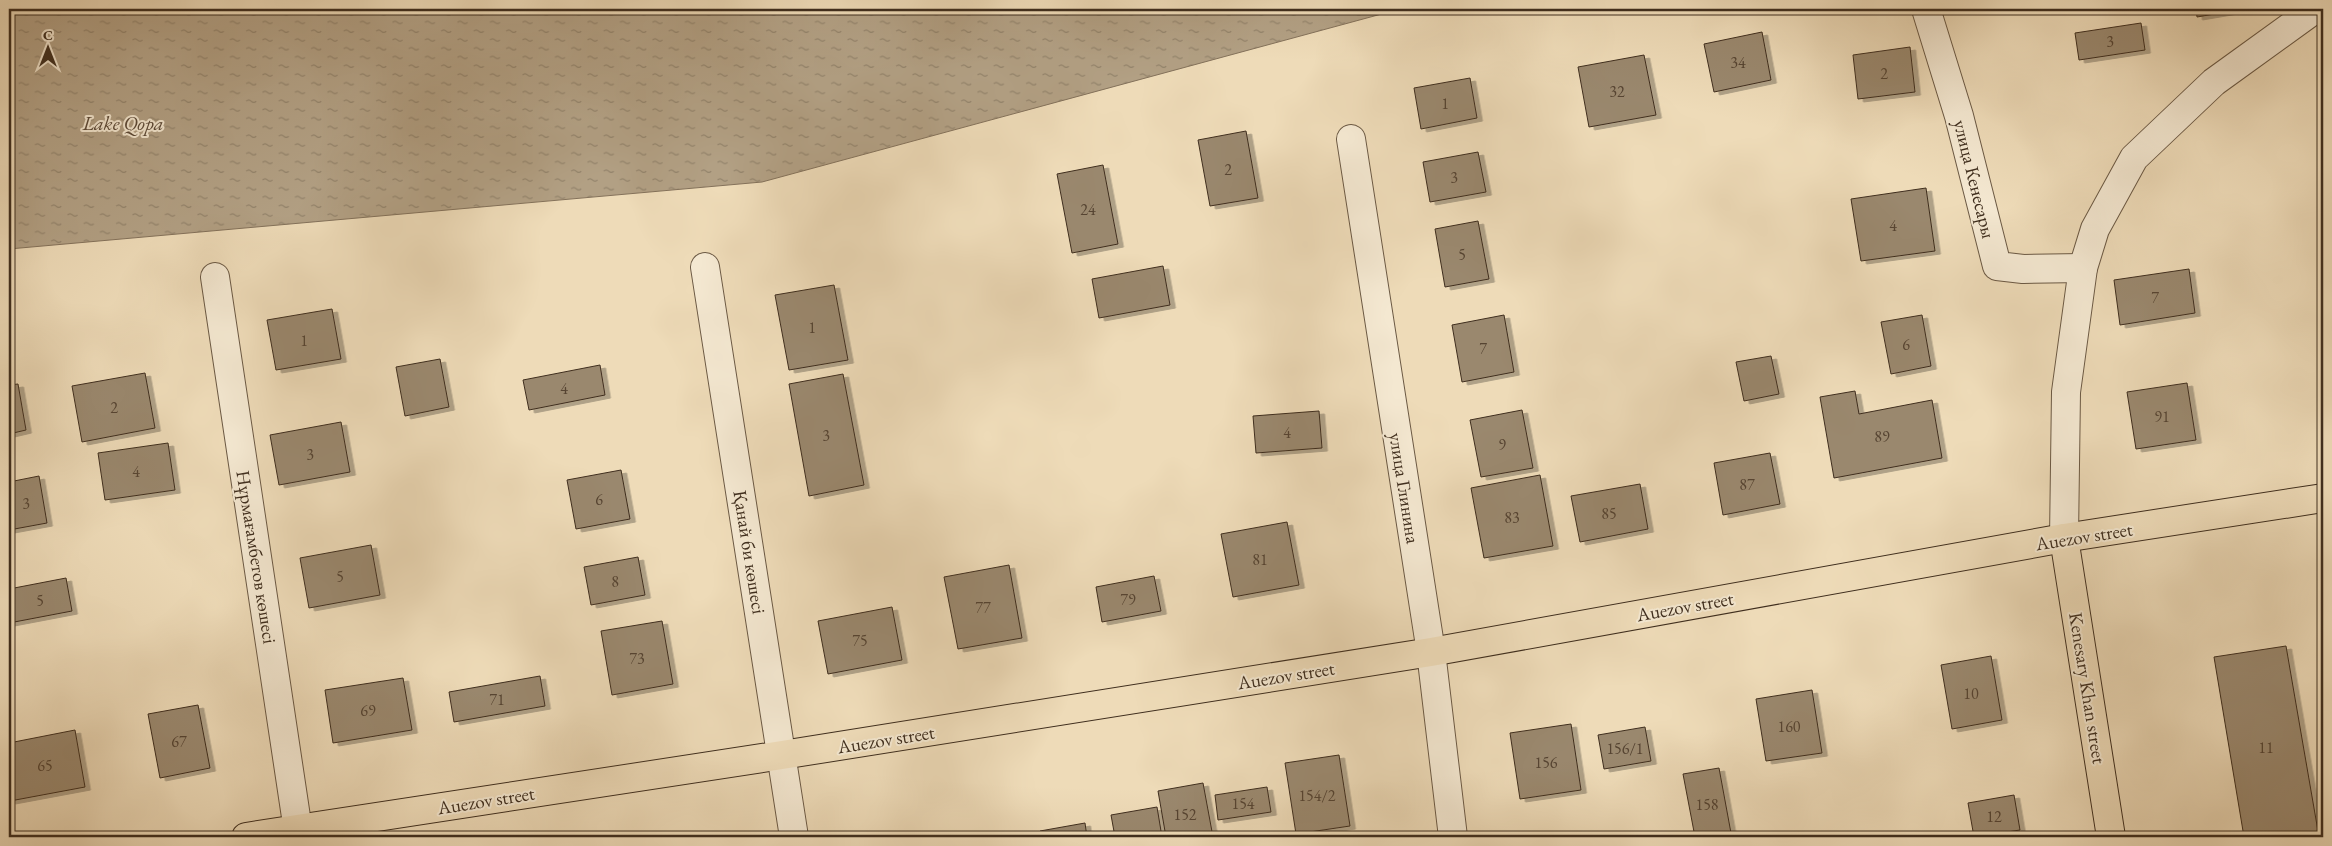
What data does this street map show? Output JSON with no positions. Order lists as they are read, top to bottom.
{
  "streets": {
    "main road": ["Auezov street", "Kenesary Khan street"],
    "street": [
      "улица Кенесары",
      "улица Глинина",
      "Қанай би көшесі",
      "Нұрмағамбетов көшесі"
    ]
  },
  "crossings": [
    ["улица Глинина", "Auezov street"],
    ["Auezov street", "Қанай би көшесі"],
    ["Auezov street", "Нұрмағамбетов көшесі"],
    ["Auezov street", "Kenesary Khan street"]
  ],
  "water": ["Lake Qopa"],
  "house_numbers": [
    "3",
    "34",
    "2",
    "32",
    "1",
    "2",
    "3",
    "24",
    "4",
    "5",
    "7",
    "1",
    "1",
    "6",
    "7",
    "4",
    "2",
    "91",
    "4",
    "3",
    "89",
    "9",
    "3",
    "4",
    "87",
    "6",
    "3",
    "85",
    "83",
    "81",
    "5",
    "8",
    "79",
    "5",
    "77",
    "75",
    "73",
    "10",
    "71",
    "69",
    "160",
    "67",
    "11",
    "156/1",
    "156",
    "65",
    "154/2",
    "154",
    "158",
    "152",
    "12"
  ],
  "north": "top"
}
